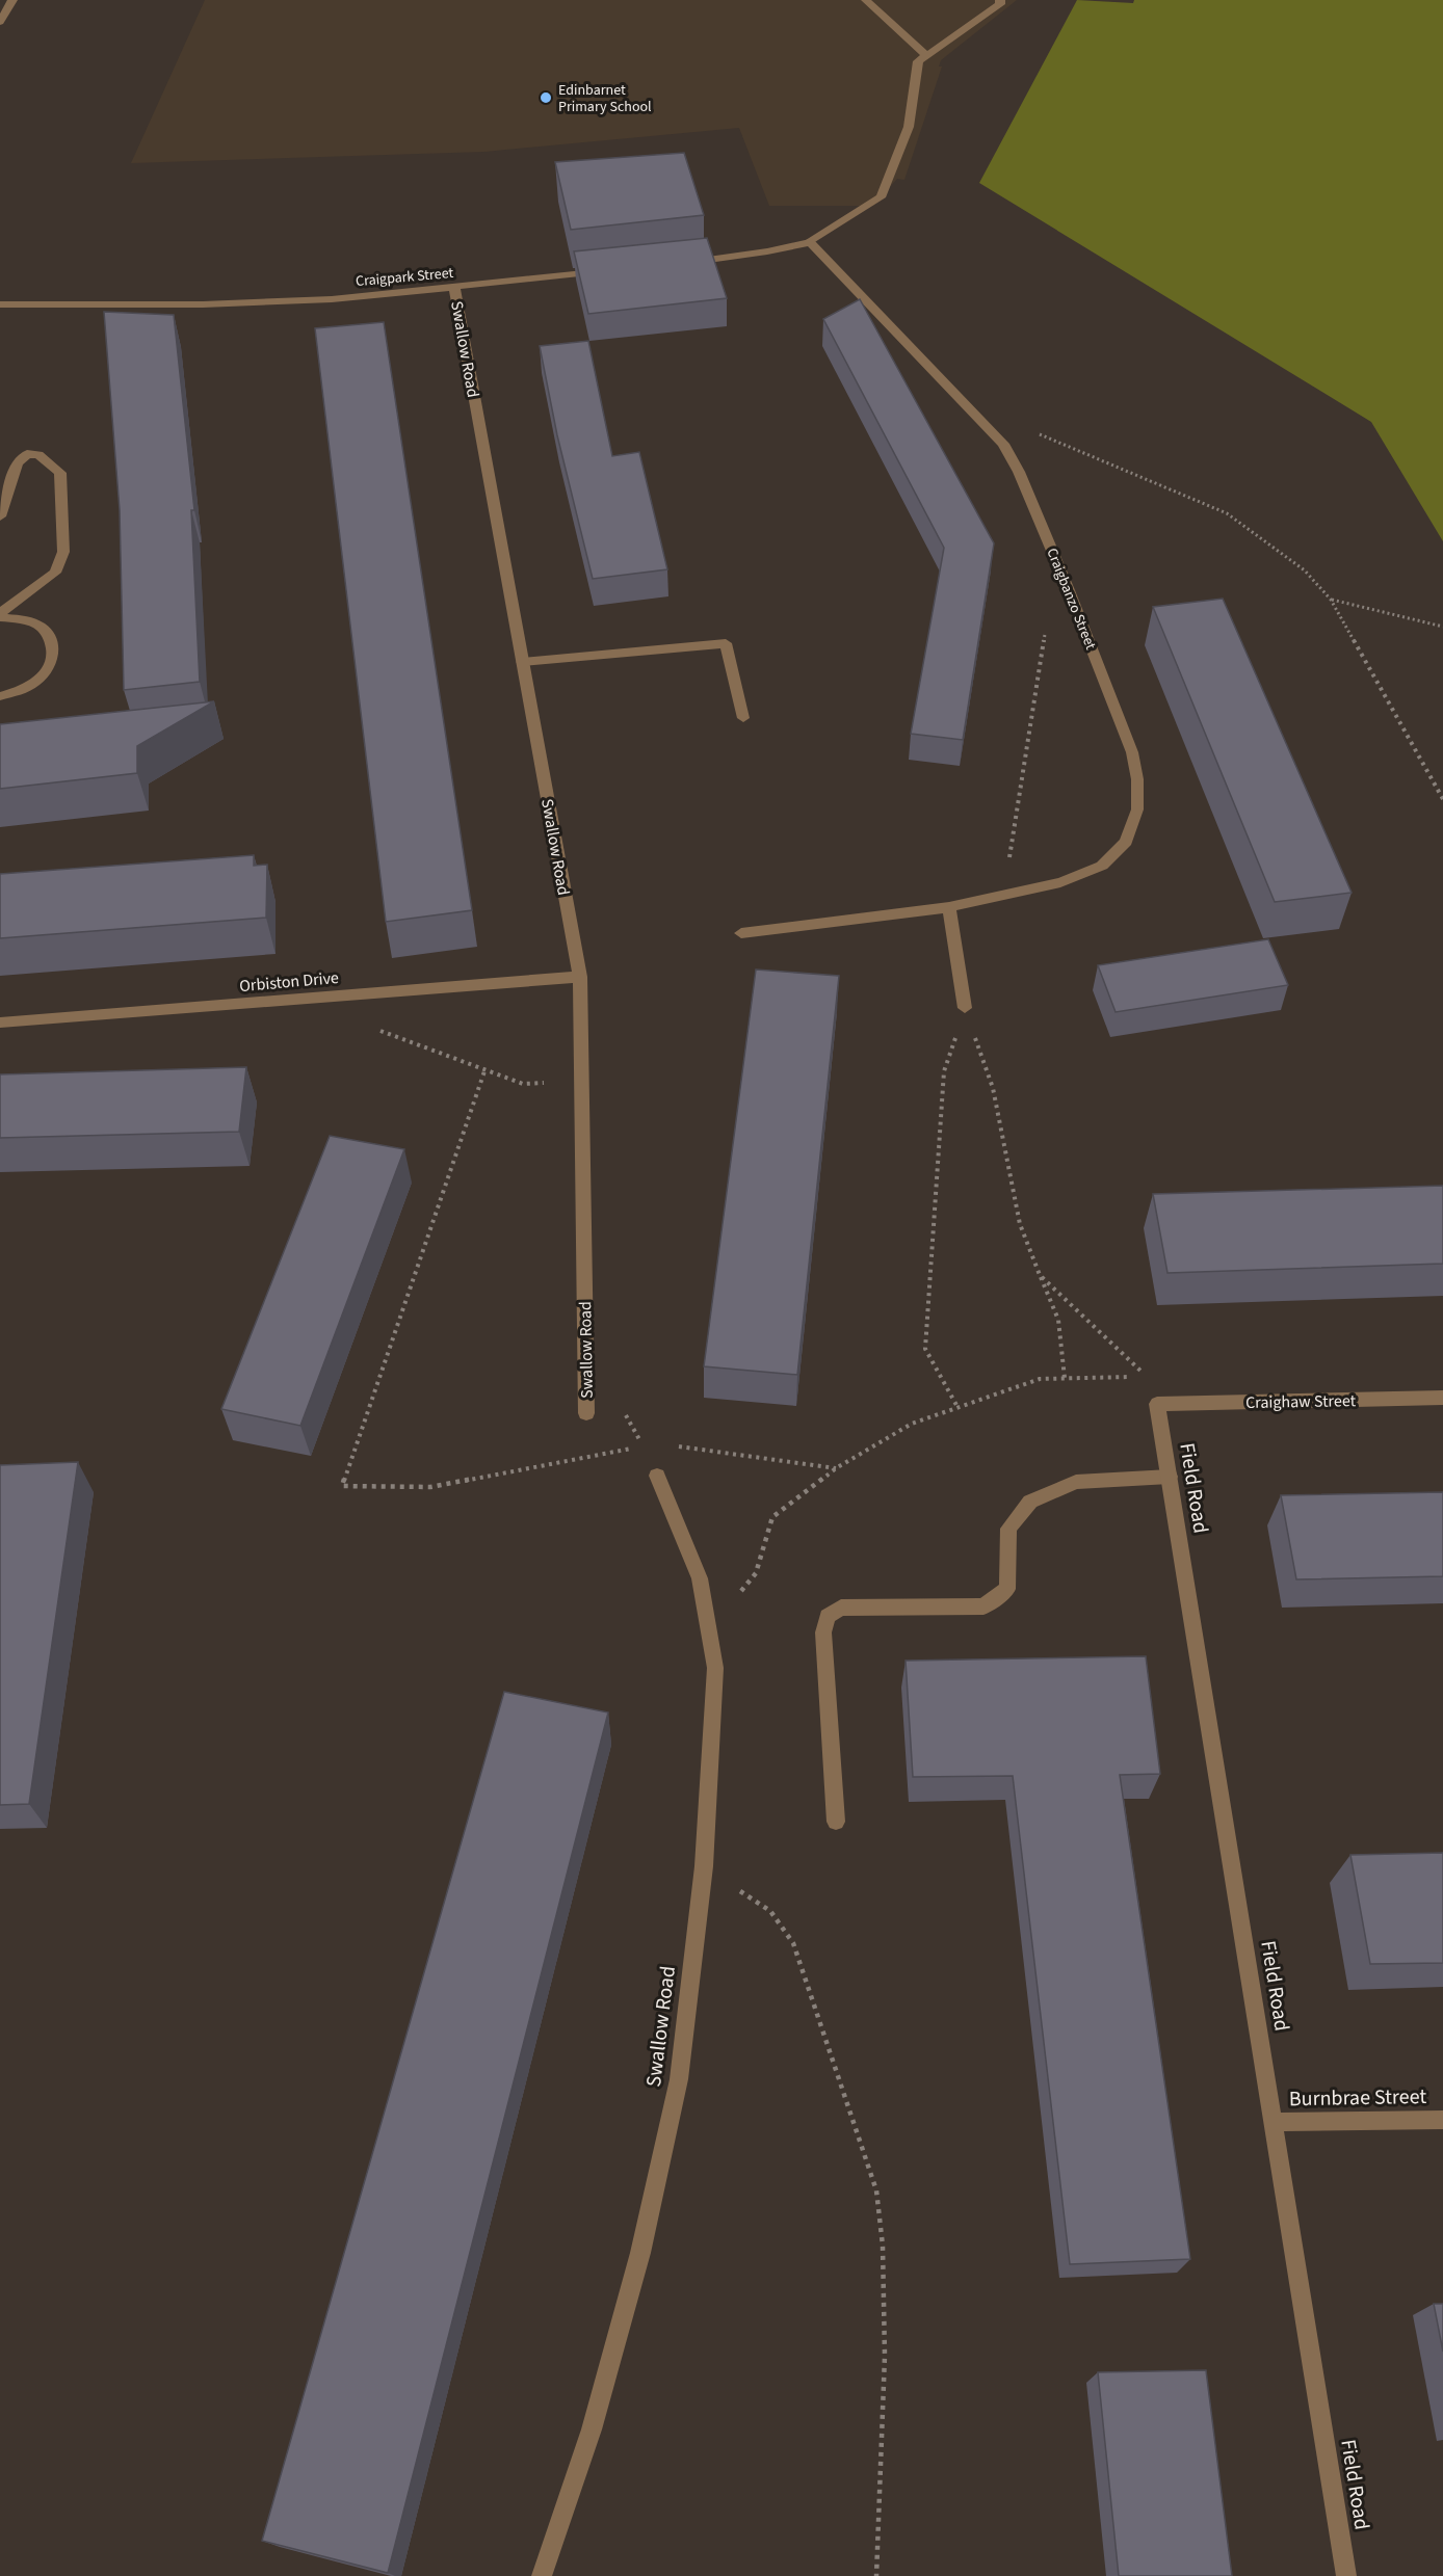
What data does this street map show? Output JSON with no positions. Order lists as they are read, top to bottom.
{
  "streets": {
    "street": [
      "Craigpark Street",
      "Swallow Road",
      "Craigbanzo Street",
      "Orbiston Drive",
      "Craighaw Street",
      "Field Road",
      "Burnbrae Street"
    ]
  },
  "crossings": [
    ["Craigpark Street", "Swallow Road"],
    ["Swallow Road", "Orbiston Drive"],
    ["Craighaw Street", "Field Road"],
    ["Field Road", "Burnbrae Street"]
  ],
  "places": ["Edinbarnet Primary School"]
}
